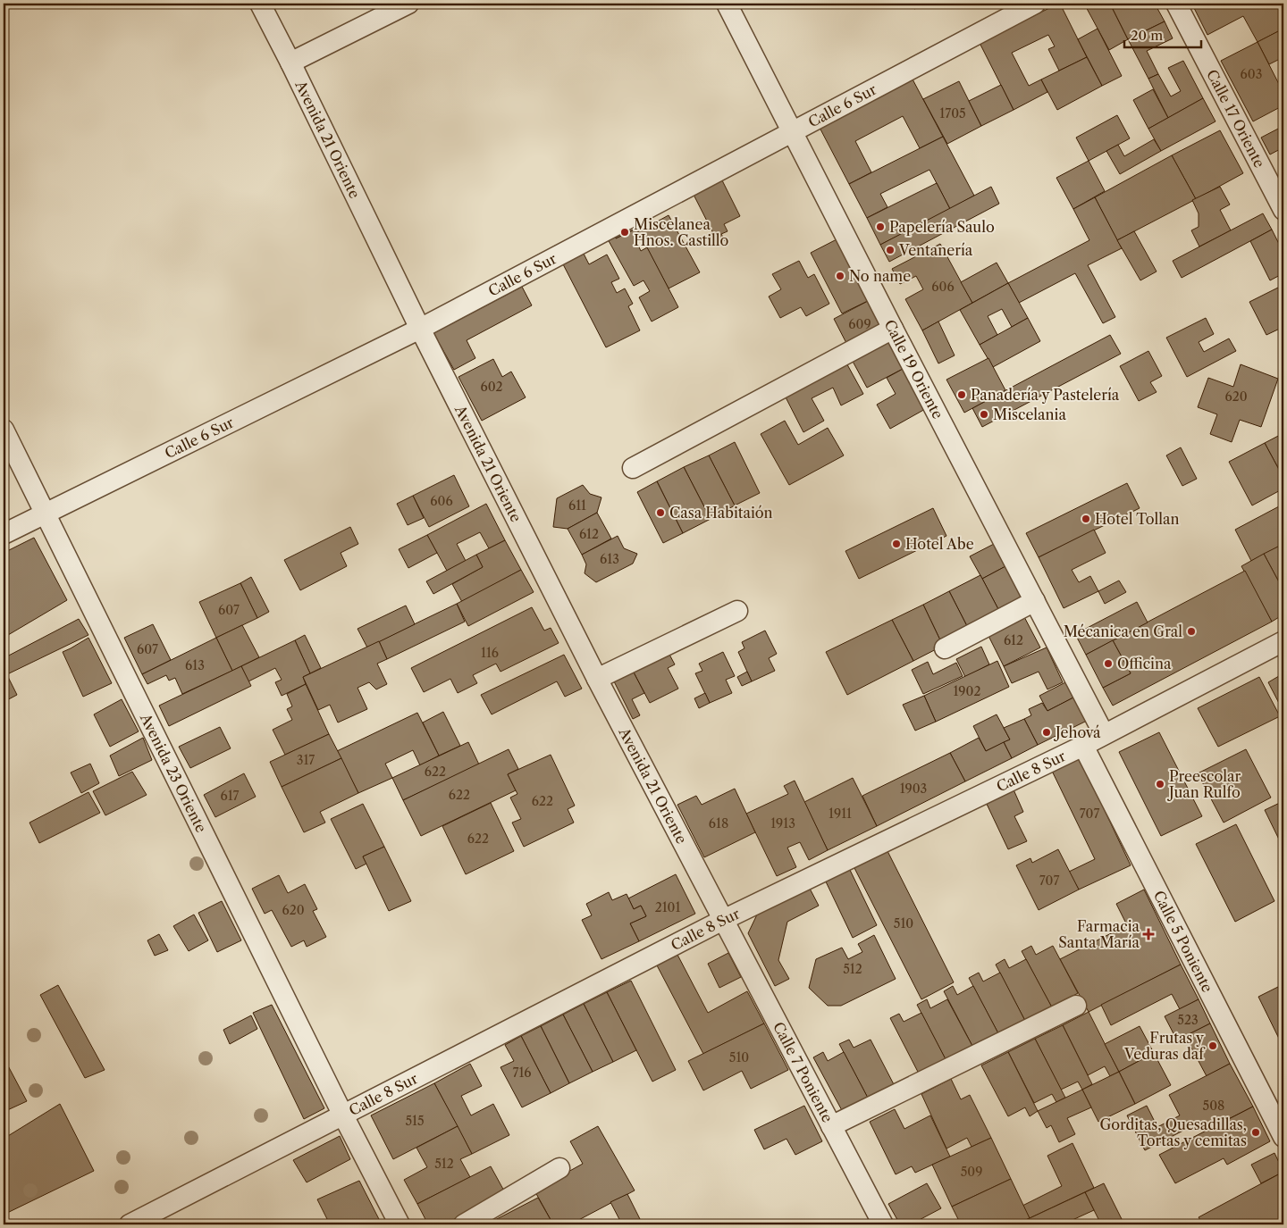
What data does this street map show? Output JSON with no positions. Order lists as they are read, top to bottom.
{
  "streets": {
    "street": [
      "Calle 6 Sur",
      "Calle 17 Oriente",
      "Avenida 21 Oriente",
      "Calle 19 Oriente",
      "Calle 8 Sur",
      "Avenida 23 Oriente",
      "Calle 5 Poniente",
      "Calle 7 Poniente"
    ]
  },
  "crossings": [
    ["Calle 6 Sur", "Avenida 21 Oriente"],
    ["Calle 6 Sur", "Calle 19 Oriente"],
    ["Calle 6 Sur", "Avenida 23 Oriente"],
    ["Avenida 21 Oriente", "Calle 8 Sur"],
    ["Avenida 21 Oriente", "Calle 7 Poniente"],
    ["Calle 19 Oriente", "Calle 8 Sur"],
    ["Calle 8 Sur", "Avenida 23 Oriente"],
    ["Calle 8 Sur", "Calle 5 Poniente"],
    ["Calle 8 Sur", "Calle 7 Poniente"]
  ],
  "places": {
    "other": [
      "Papelería Saulo",
      "Miscelanea Hnos. Castillo",
      "Ventanería",
      "No name",
      "Panadería y Pastelería",
      "Miscelania",
      "Casa Habitaión",
      "Hotel Tollan",
      "Hotel Abe",
      "Mécanica en Gral",
      "Officina",
      "Jehová",
      "Preescolar Juan Rulfo",
      "Frutas y Veduras daf",
      "Gorditas, Quesadillas, Tortas y cemitas"
    ],
    "health": ["Farmacia Santa María"]
  },
  "house_numbers": [
    "603",
    "1705",
    "606",
    "609",
    "602",
    "620",
    "606",
    "611",
    "612",
    "613",
    "607",
    "612",
    "607",
    "116",
    "613",
    "1902",
    "317",
    "622",
    "1903",
    "622",
    "617",
    "622",
    "1911",
    "707",
    "618",
    "1913",
    "622",
    "707",
    "2101",
    "620",
    "510",
    "512",
    "523",
    "510",
    "716",
    "508",
    "515",
    "512",
    "509"
  ],
  "scale_bar": "20 m"
}
